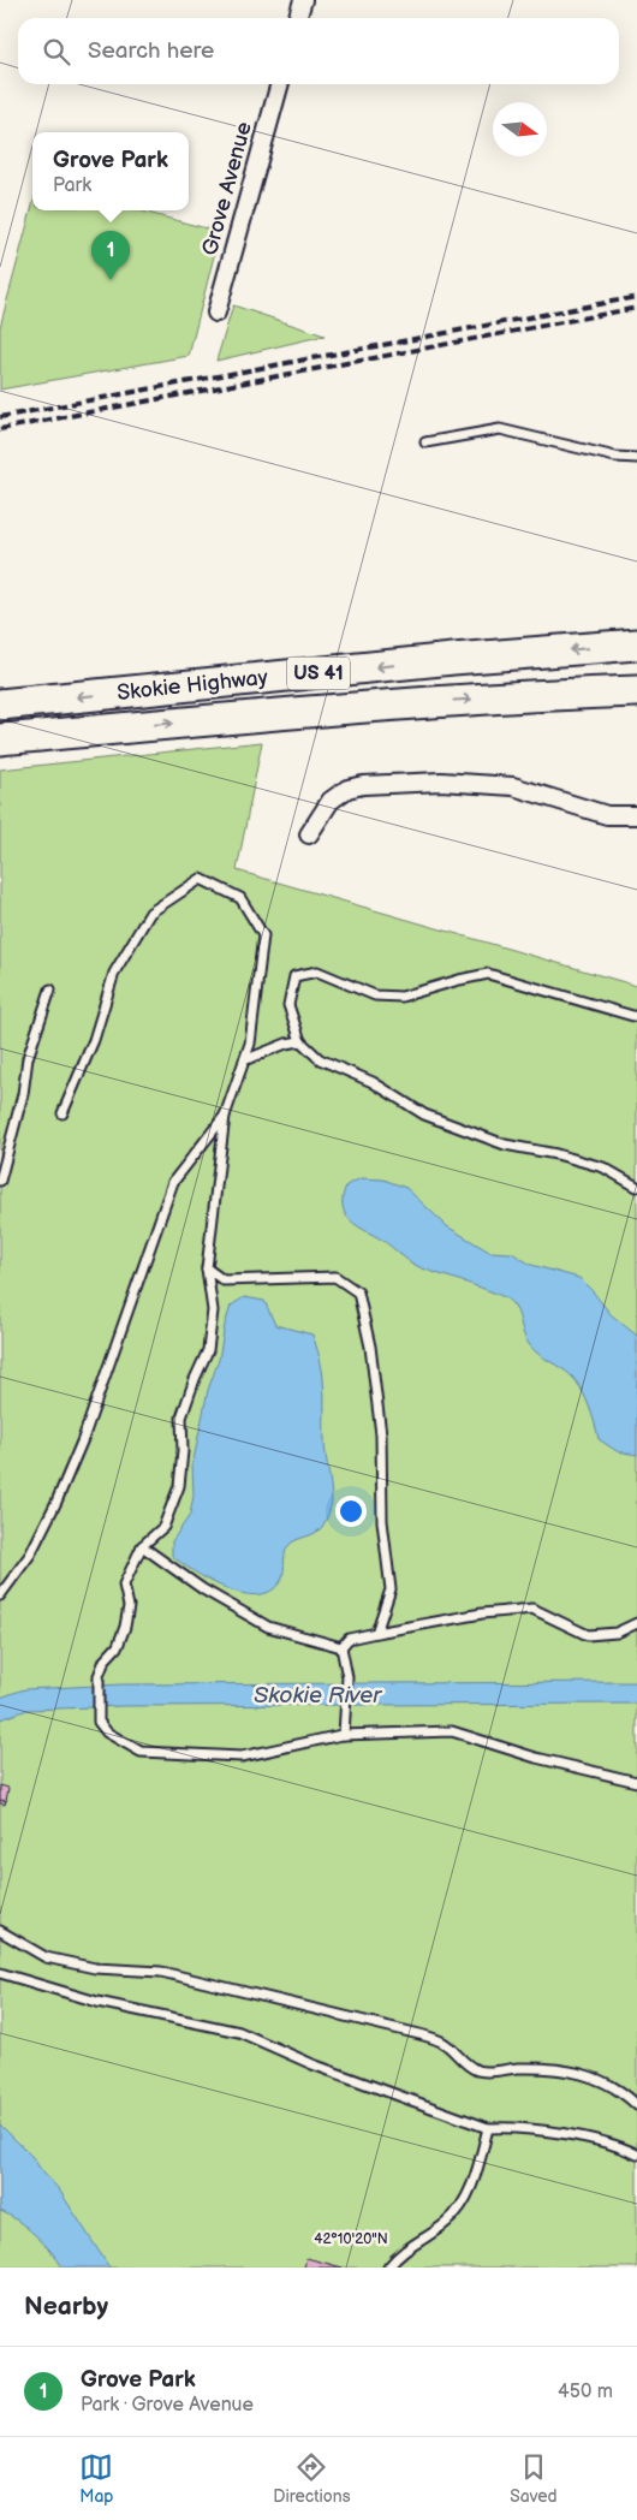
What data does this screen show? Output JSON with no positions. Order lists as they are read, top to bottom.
{
  "streets": {
    "highway": ["US 41", "Skokie Highway"],
    "street": ["Grove Avenue"]
  },
  "water": ["Skokie River"],
  "north": "right",
  "page": {
    "search": "Search here",
    "popup": ["Grove Park", "Park"],
    "pins": "1",
    "heading": "Nearby",
    "list": [
      {
        "mark": "1",
        "name": "Grove Park",
        "note": "Park · Grove Avenue",
        "value": "450 m"
      }
    ],
    "nav": ["Map", "Directions", "Saved"]
  },
  "coordinates": ["42°10'20\"N"]
}
